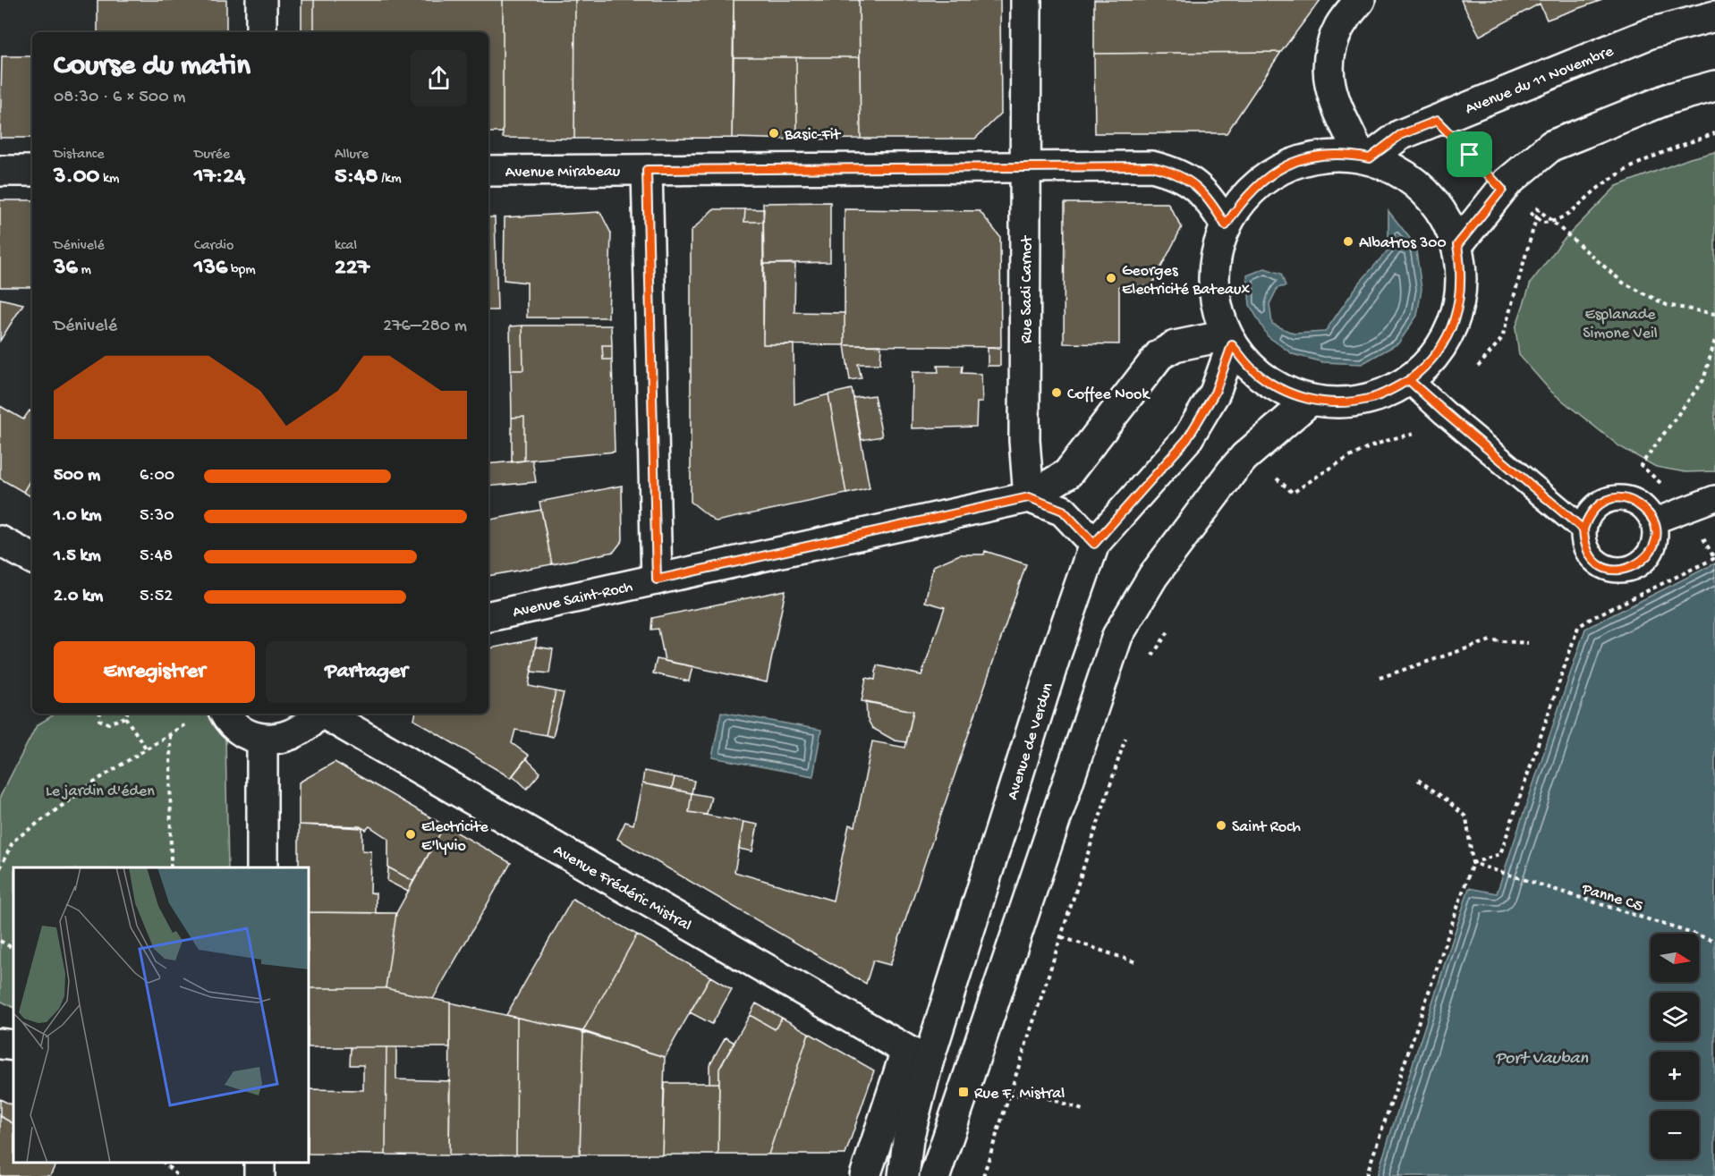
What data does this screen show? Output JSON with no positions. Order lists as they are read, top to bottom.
{
  "streets": {
    "street": [
      "Avenue du 11 Novembre",
      "Avenue Mirabeau",
      "Rue Sadi Carnot",
      "Avenue Saint-Roch",
      "Avenue de Verdun",
      "Avenue Frédéric Mistral"
    ],
    "path": ["Panne C5"]
  },
  "crossings": [
    ["Avenue Mirabeau", "Rue Sadi Carnot"],
    ["Rue Sadi Carnot", "Avenue Saint-Roch"],
    ["Avenue Saint-Roch", "Avenue de Verdun"],
    ["Avenue de Verdun", "Avenue Frédéric Mistral"]
  ],
  "water": ["Port Vauban"],
  "parks": ["Esplanade Simone Veil", "Le jardin d'éden"],
  "places": {
    "other": [
      "Basic-Fit",
      "Albatros 300",
      "Georges Electricité Bateaux",
      "Coffee Nook",
      "Saint Roch",
      "Electricite E'lyvio"
    ],
    "transit": ["Rue F. Mistral"]
  },
  "north": "right",
  "page": {
    "heading": ["Course du matin", "08:30 · 6 × 500 m"],
    "stats": [
      ["Distance", "3.00 km"],
      ["Durée", "17:24"],
      ["Allure", "5:48 /km"],
      ["Dénivelé", "36 m"],
      ["Cardio", "136 bpm"],
      ["kcal", "227"]
    ],
    "chart": ["Dénivelé", "276–280 m"],
    "list": [
      {
        "name": "500 m",
        "note": "6:00"
      },
      {
        "name": "1.0 km",
        "note": "5:30"
      },
      {
        "name": "1.5 km",
        "note": "5:48"
      },
      {
        "name": "2.0 km",
        "note": "5:52"
      }
    ],
    "buttons": ["Enregistrer", "Partager"],
    "map_buttons": ["+", "−"]
  }
}
